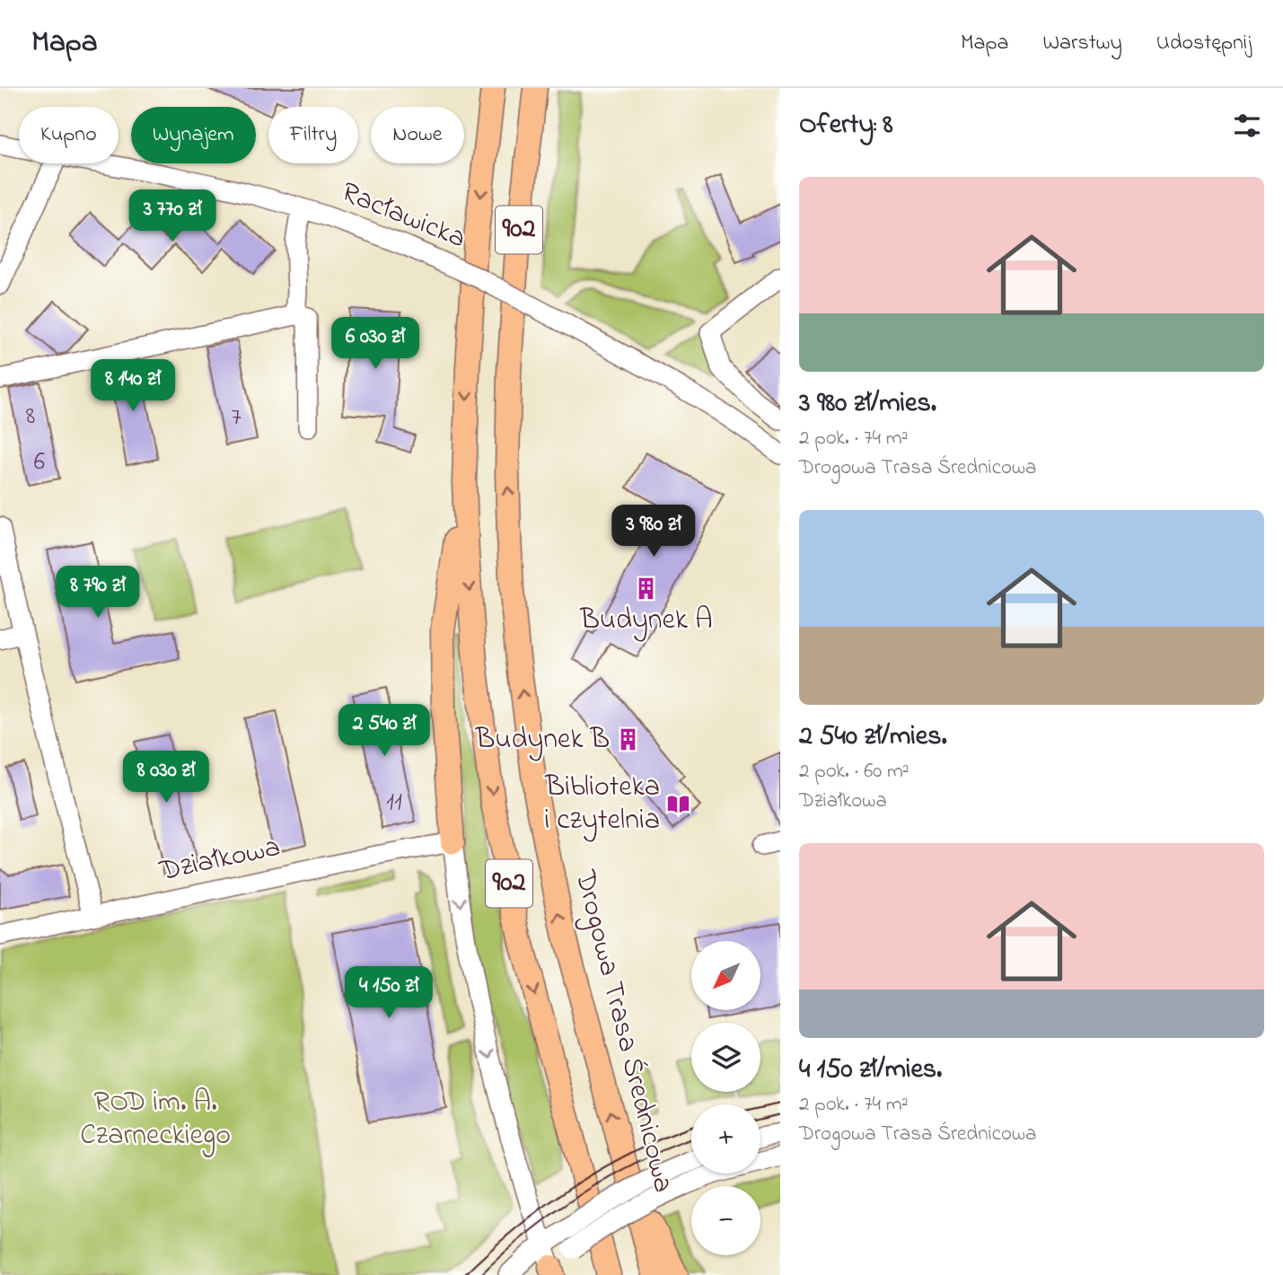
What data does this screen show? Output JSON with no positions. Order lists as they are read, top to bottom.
{
  "streets": {
    "main road": ["902", "Drogowa Trasa Średnicowa"],
    "street": ["Racławicka", "Działkowa"]
  },
  "parks": ["ROD im. A. Czarneckiego"],
  "places": {
    "building": ["Budynek A", "Budynek B"],
    "library": ["Biblioteka i czytelnia"]
  },
  "house_numbers": [
    "8",
    "7",
    "6",
    "11"
  ],
  "north": "bottom left",
  "page": {
    "header": "Mapa",
    "nav": ["Mapa", "Warstwy", "Udostępnij"],
    "heading": "Oferty: 8",
    "chip": [
      "Kupno",
      "Wynajem",
      "Filtry",
      "Nowe"
    ],
    "list": [
      {
        "name": "3 980 zł/mies.",
        "note": "2 pok. · 74 m² · Drogowa Trasa Średnicowa"
      },
      {
        "name": "2 540 zł/mies.",
        "note": "2 pok. · 60 m² · Działkowa"
      },
      {
        "name": "4 150 zł/mies.",
        "note": "2 pok. · 74 m² · Drogowa Trasa Średnicowa"
      }
    ],
    "price": [
      "3 770 zł",
      "6 030 zł",
      "8 140 zł",
      "3 980 zł",
      "8 790 zł",
      "2 540 zł",
      "8 030 zł",
      "4 150 zł"
    ],
    "map_buttons": ["+", "−"]
  }
}
